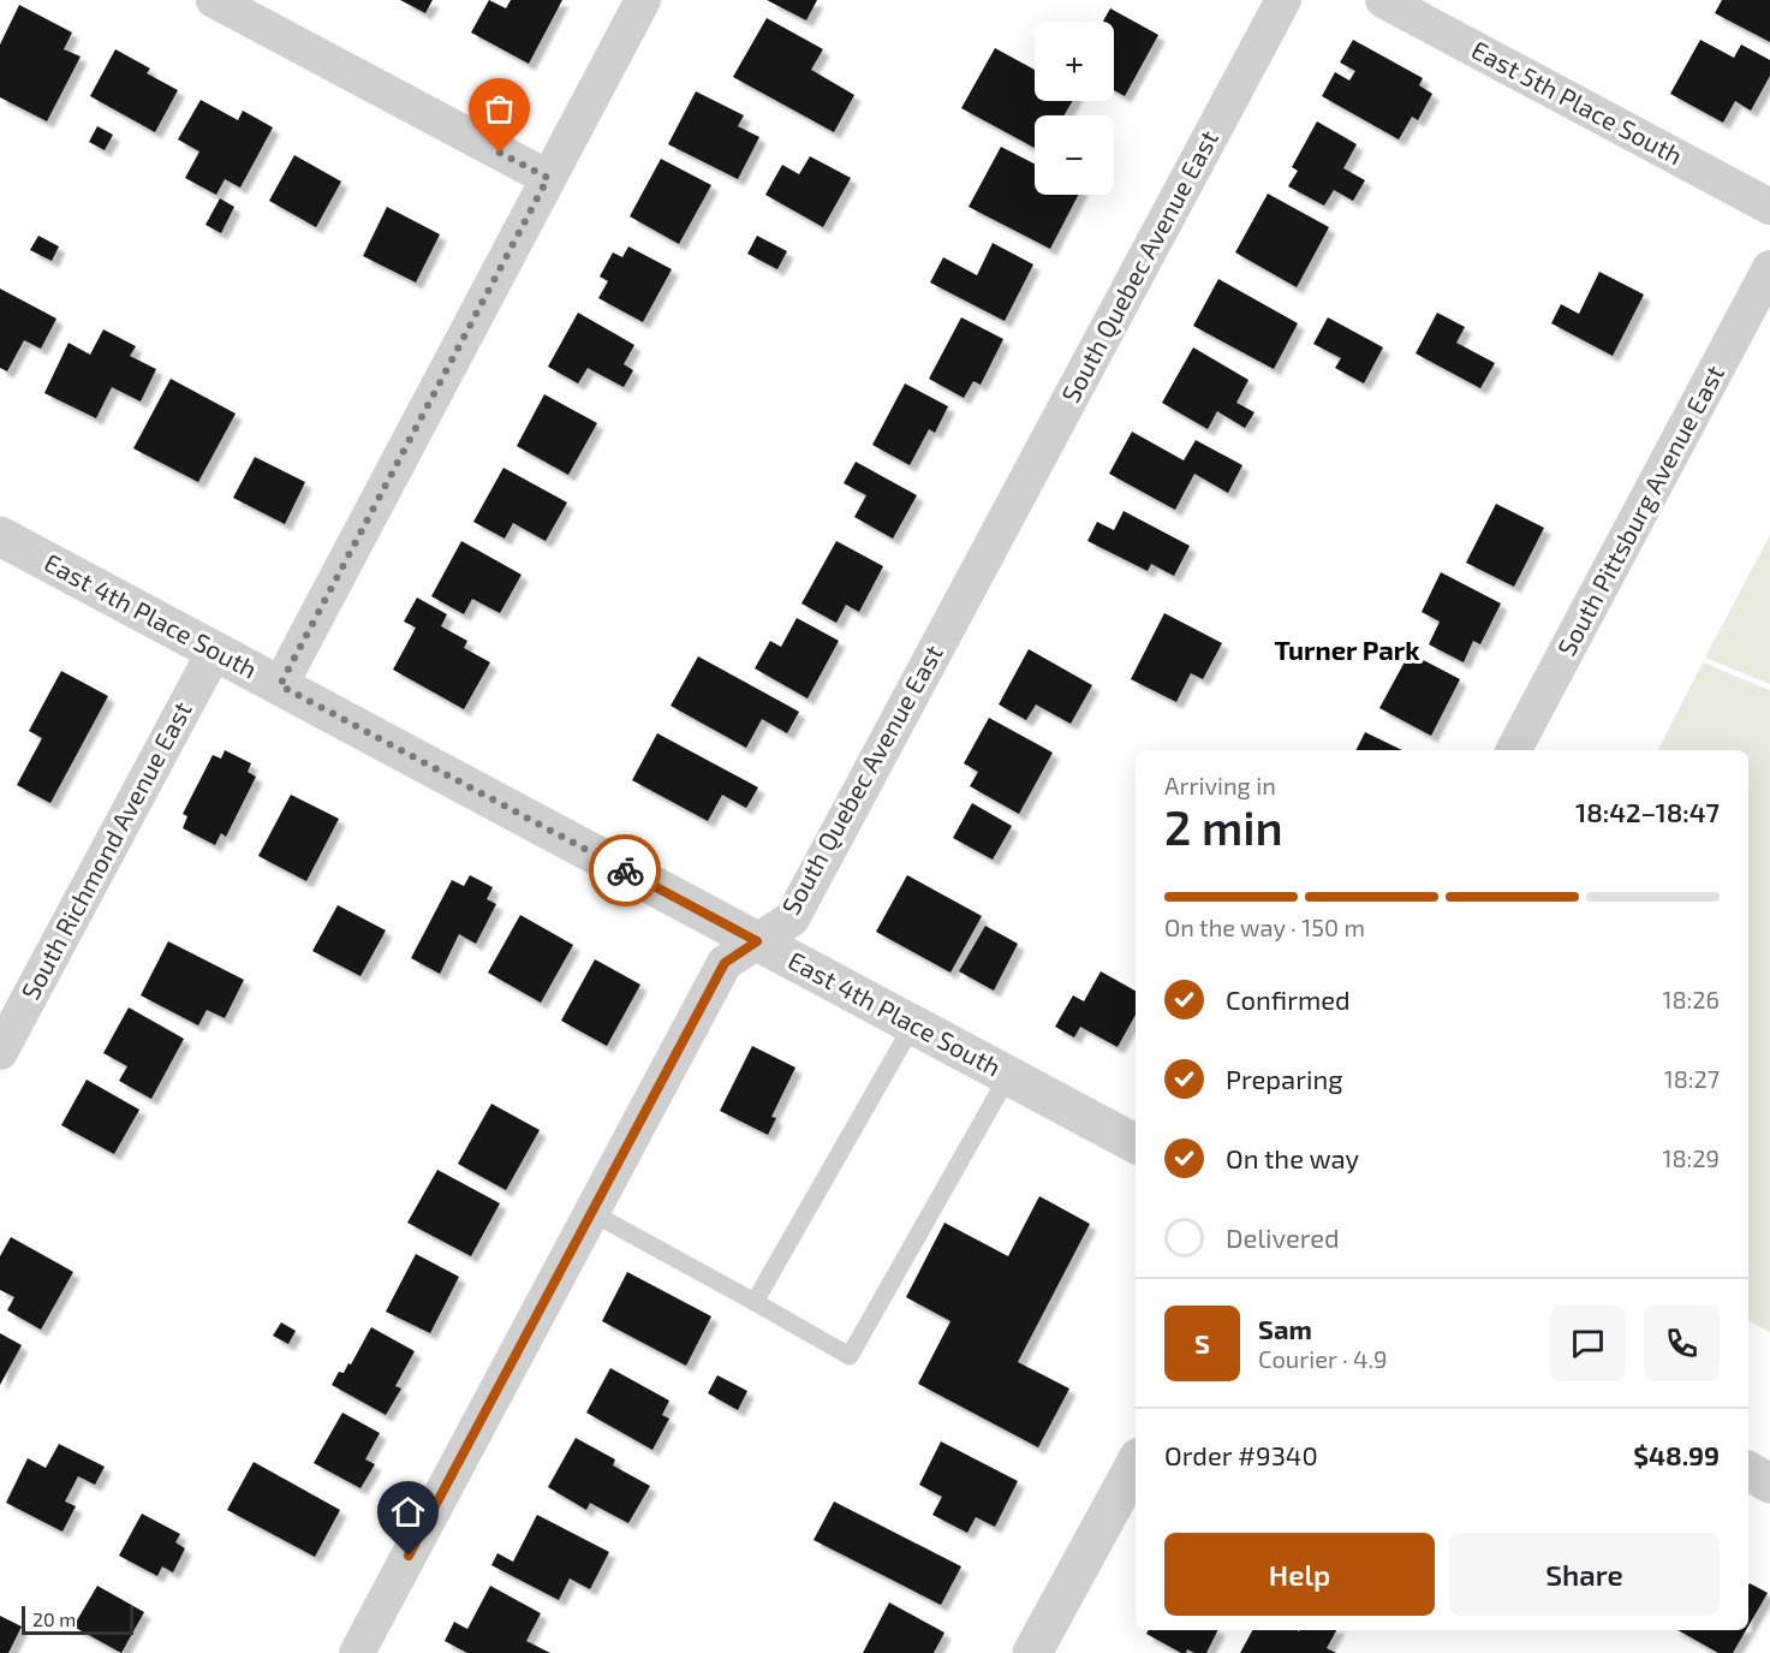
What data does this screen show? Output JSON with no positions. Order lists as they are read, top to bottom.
{
  "streets": {
    "street": [
      "East 5th Place South",
      "South Quebec Avenue East",
      "South Pittsburg Avenue East",
      "East 4th Place South",
      "South Richmond Avenue East"
    ]
  },
  "crossings": [
    ["South Quebec Avenue East", "East 4th Place South"],
    ["East 4th Place South", "South Richmond Avenue East"]
  ],
  "districts": ["Turner Park"],
  "scale_bar": "20 m",
  "page": {
    "map_buttons": ["+", "−"],
    "heading": ["2 min", "Arriving in", "18:42–18:47"],
    "panel": [
      "Sam",
      "Courier · 4.9",
      "Order #9340",
      "$48.99"
    ],
    "bar": "On the way · 150 m",
    "list": [
      ["Confirmed", "18:26"],
      ["Preparing", "18:27"],
      ["On the way", "18:29"],
      "Delivered"
    ],
    "round": "S",
    "buttons": ["Help", "Share"],
    "scale": "20 m"
  }
}
